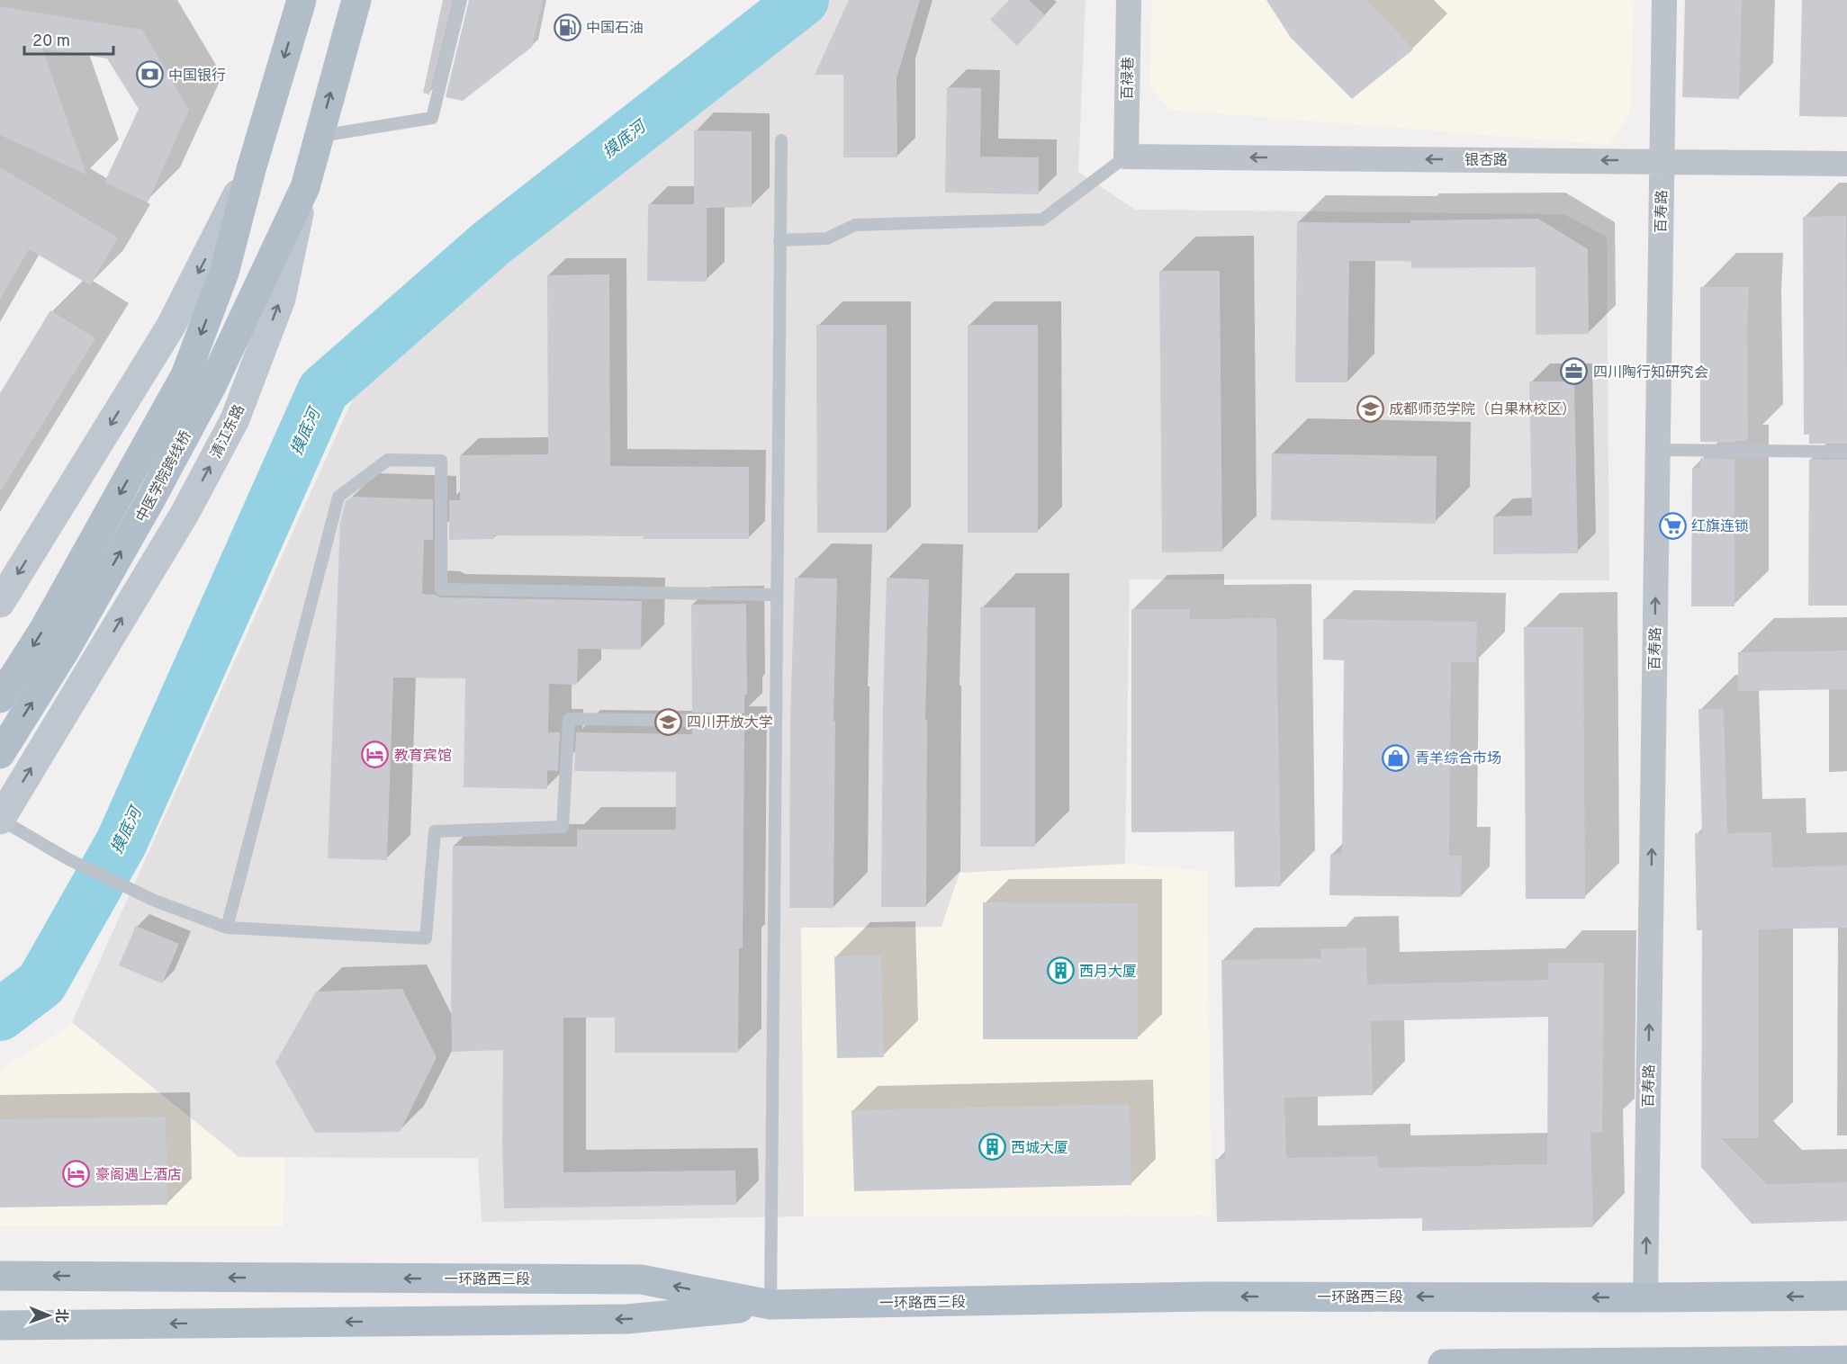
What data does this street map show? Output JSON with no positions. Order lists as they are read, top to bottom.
{
  "streets": {
    "main road": ["清江东路", "中医学院跨线桥", "一环路西三段"],
    "street": ["百禄巷", "银杏路", "百寿路"]
  },
  "crossings": [
    ["百禄巷", "银杏路"],
    ["银杏路", "百寿路"],
    ["百寿路", "一环路西三段"],
    ["清江东路", "中医学院跨线桥"]
  ],
  "one_way": ["银杏路", "百寿路"],
  "water": ["摸底河"],
  "places": {
    "fuel station": ["中国石油"],
    "bank": ["中国银行"],
    "office": ["四川陶行知研究会"],
    "school or university": ["成都师范学院（白果林校区）", "四川开放大学"],
    "supermarket": ["红旗连锁"],
    "hotel": ["教育宾馆", "豪阁遇上酒店"],
    "shop": ["青羊综合市场"],
    "building": ["西月大厦", "西城大厦"]
  },
  "scale_bar": "20 m",
  "north": "right"
}
